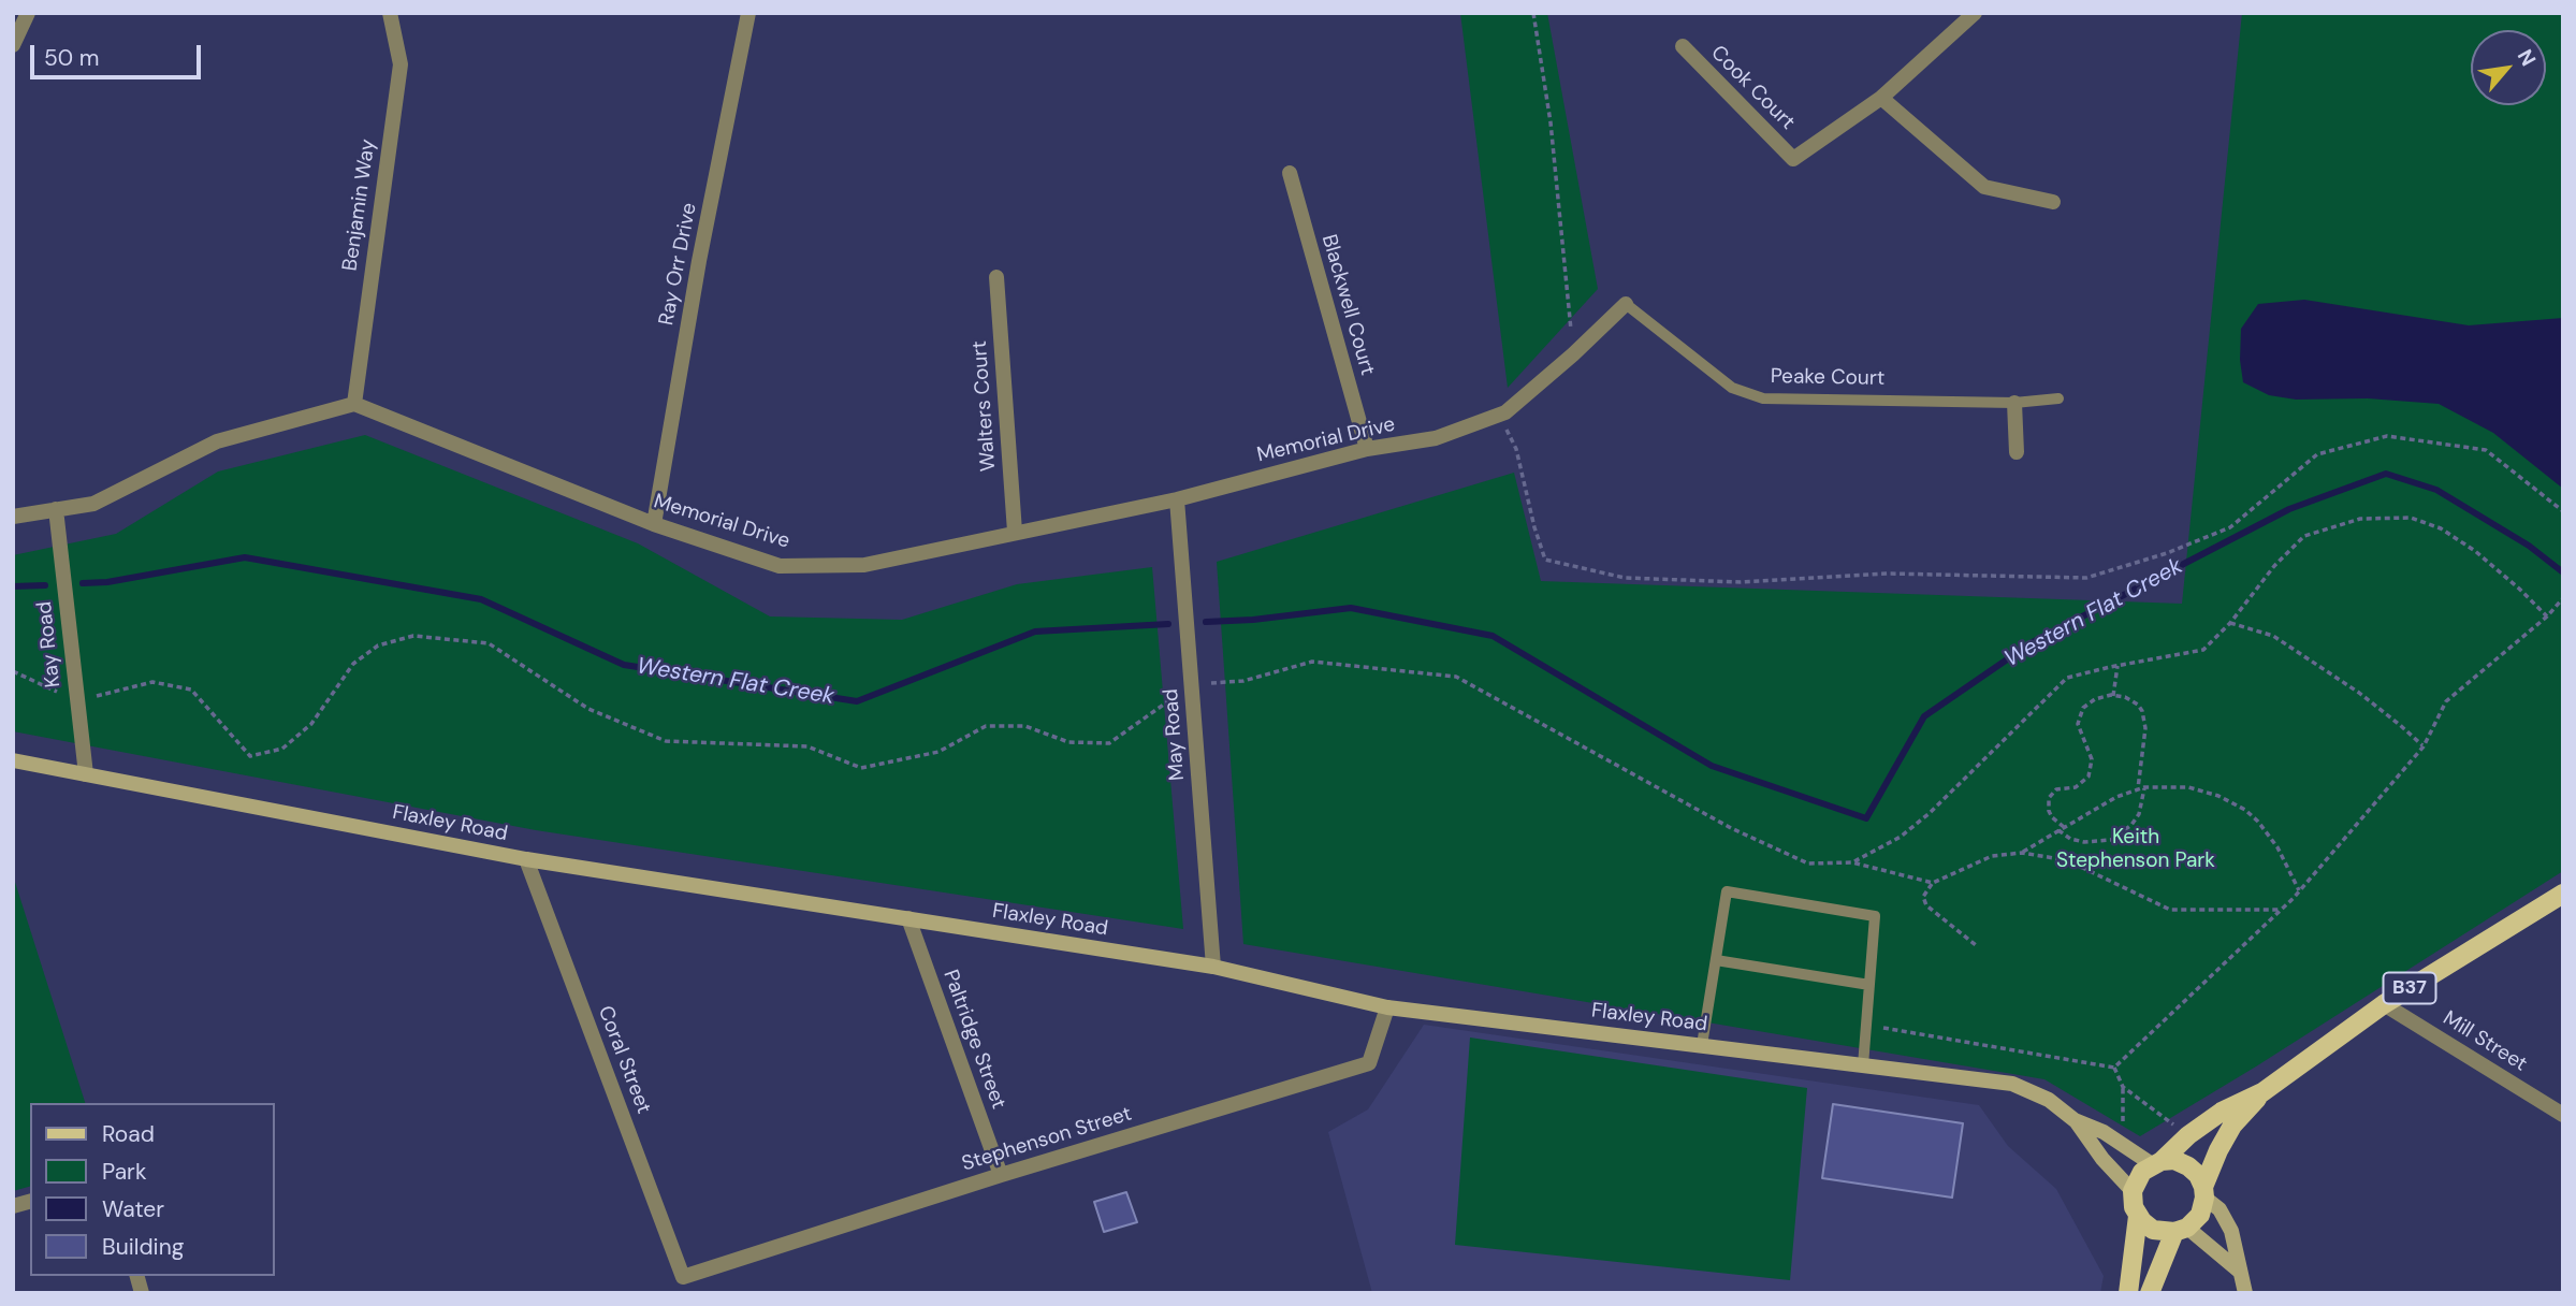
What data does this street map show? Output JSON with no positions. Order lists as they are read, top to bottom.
{
  "streets": {
    "main road": ["Flaxley Road", "B37"],
    "street": [
      "Cook Court",
      "Benjamin Way",
      "Ray Orr Drive",
      "Blackwell Court",
      "Walters Court",
      "Memorial Drive",
      "Kay Road",
      "May Road",
      "Paltridge Street",
      "Mill Street",
      "Coral Street",
      "Stephenson Street"
    ],
    "lane": ["Peake Court"]
  },
  "crossings": [
    ["Benjamin Way", "Memorial Drive"],
    ["Ray Orr Drive", "Memorial Drive"],
    ["Blackwell Court", "Memorial Drive"],
    ["Peake Court", "Memorial Drive"],
    ["Walters Court", "Memorial Drive"],
    ["Memorial Drive", "May Road"],
    ["Kay Road", "Flaxley Road"],
    ["May Road", "Flaxley Road"],
    ["Flaxley Road", "B37"],
    ["Flaxley Road", "Paltridge Street"],
    ["Flaxley Road", "Coral Street"],
    ["Flaxley Road", "Stephenson Street"],
    ["B37", "Mill Street"],
    ["Paltridge Street", "Stephenson Street"],
    ["Coral Street", "Stephenson Street"]
  ],
  "water": ["Western Flat Creek"],
  "parks": ["Keith Stephenson Park"],
  "legend": [
    "Road",
    "Park",
    "Water",
    "Building"
  ],
  "scale_bar": "50 m",
  "north": "top right"
}
